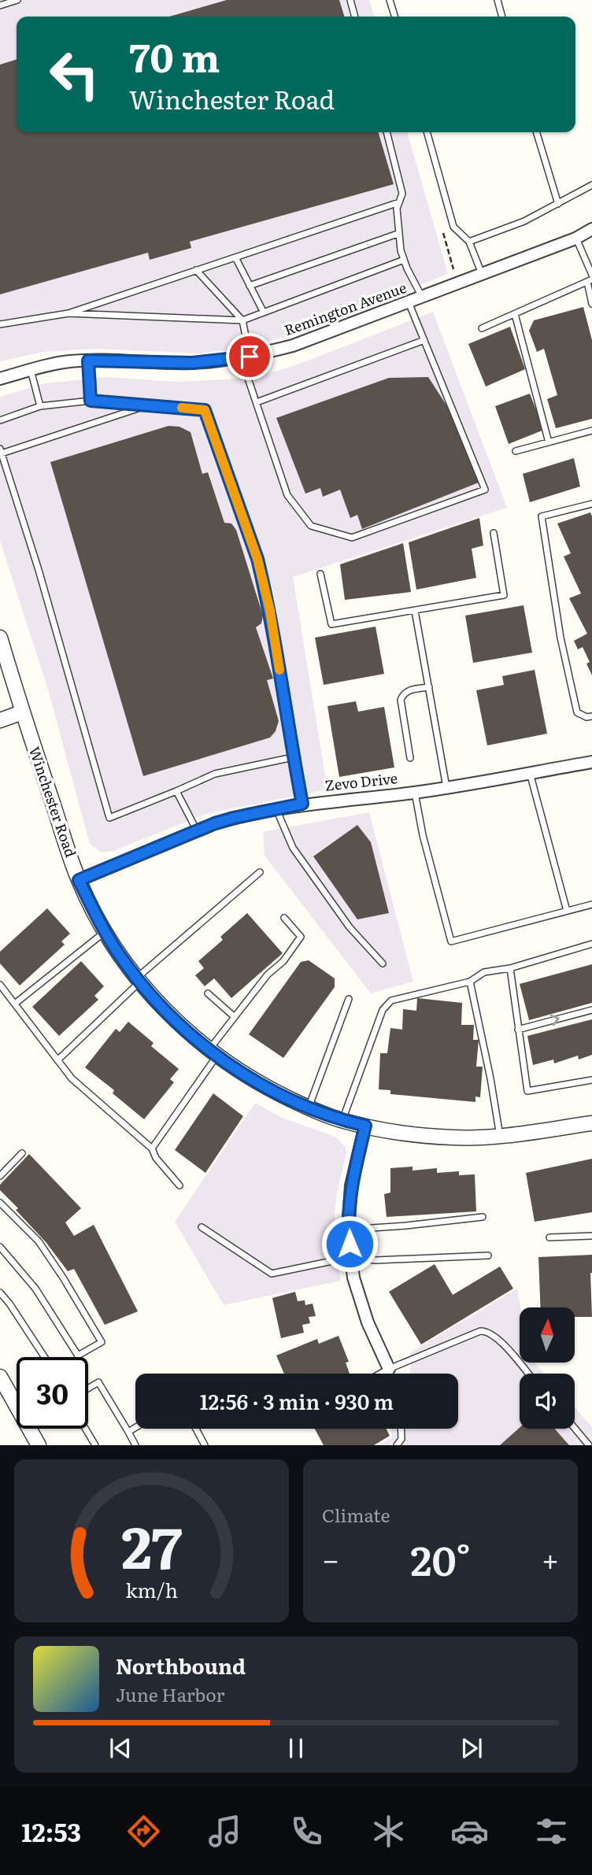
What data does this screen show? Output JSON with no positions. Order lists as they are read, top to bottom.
{
  "streets": {
    "street": ["Remington Avenue", "Zevo Drive", "Winchester Road"]
  },
  "crossings": [
    ["Zevo Drive", "Winchester Road"]
  ],
  "north": "top",
  "page": {
    "turn": ["70 m", "Winchester Road"],
    "limit": "30",
    "trip": "12:56 · 3 min · 930 m",
    "tile": "Climate",
    "heat": ["−", "20°", "+"],
    "song": ["Northbound", "June Harbor"],
    "tabs": "12:53",
    "gauge": ["27", "km/h"]
  }
}
